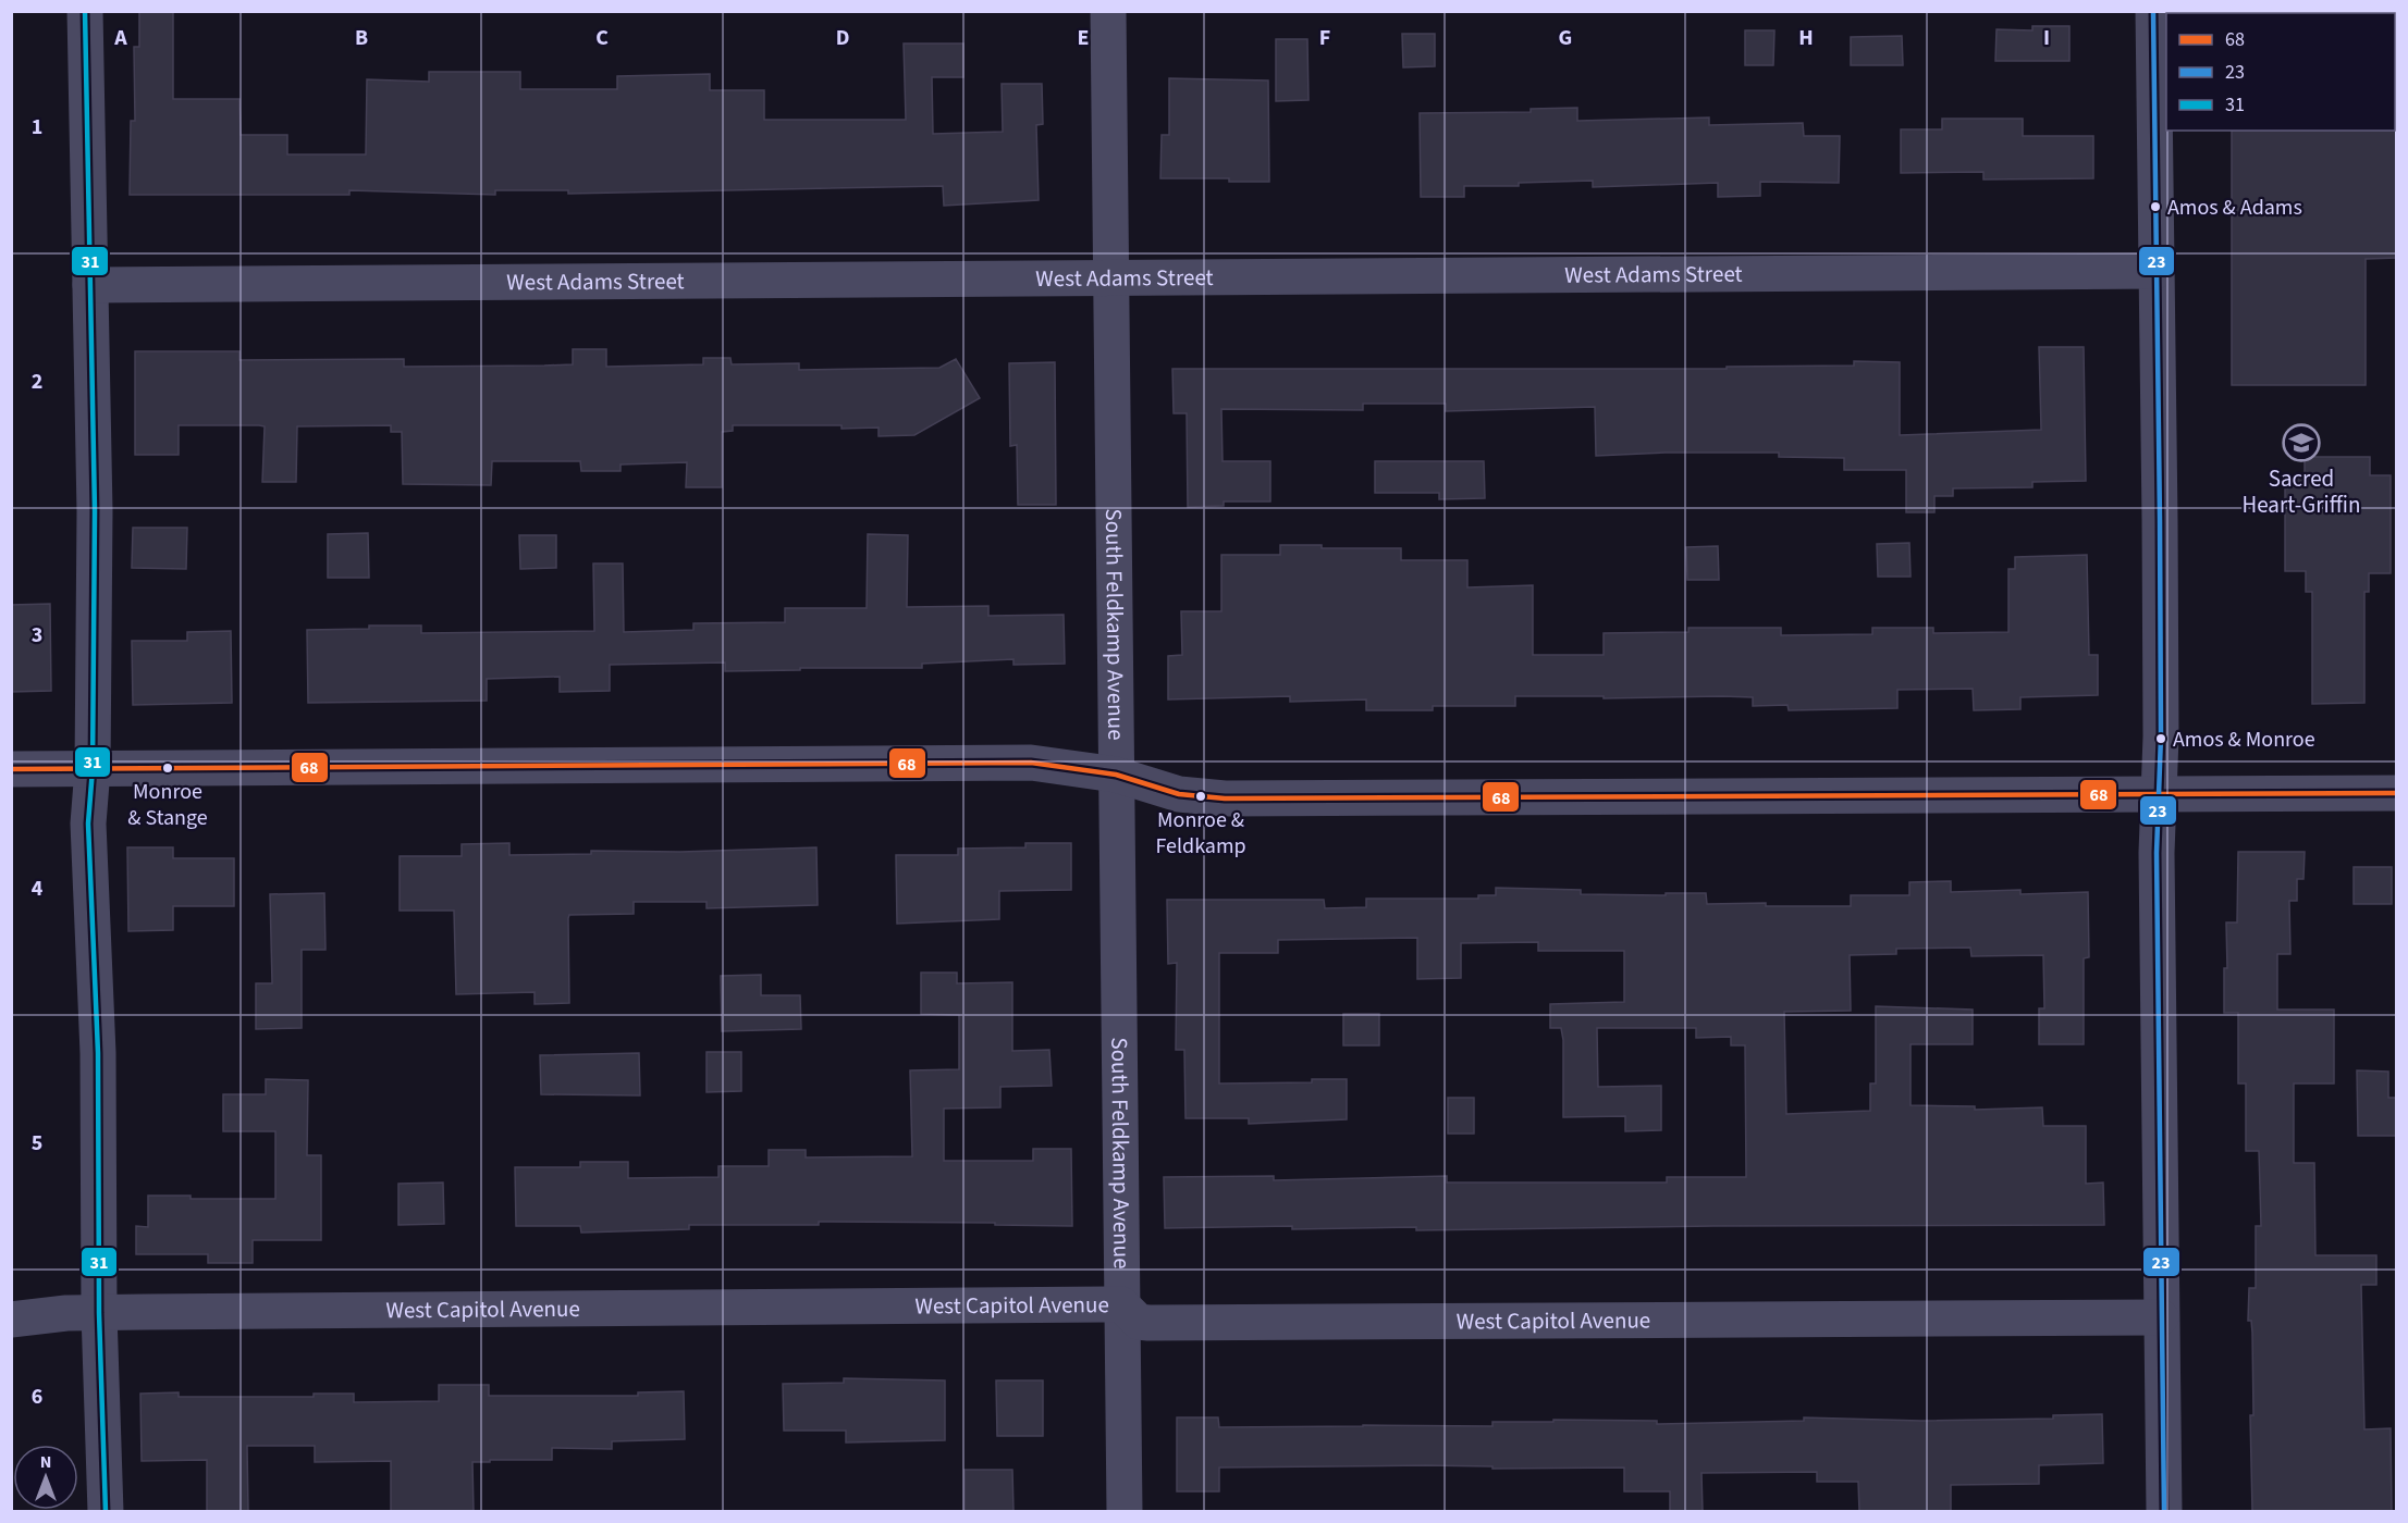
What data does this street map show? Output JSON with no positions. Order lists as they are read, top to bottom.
{
  "streets": {
    "street": ["West Adams Street", "South Feldkamp Avenue", "West Capitol Avenue"]
  },
  "crossings": [
    ["West Adams Street", "South Feldkamp Avenue"],
    ["South Feldkamp Avenue", "West Capitol Avenue"]
  ],
  "places": {
    "other": [
      "Amos & Adams",
      "Amos & Monroe",
      "Monroe & Stange",
      "Monroe & Feldkamp"
    ],
    "school or university": ["Sacred Heart-Griffin"]
  },
  "lines": ["transit line 23", "transit line 31", "transit line 68"],
  "legend": ["68", "23", "31"],
  "north": "top",
  "grid": {
    "columns": [
      "A",
      "B",
      "C",
      "D",
      "E",
      "F",
      "G",
      "H",
      "I"
    ],
    "rows": [
      "1",
      "2",
      "3",
      "4",
      "5",
      "6"
    ]
  }
}
